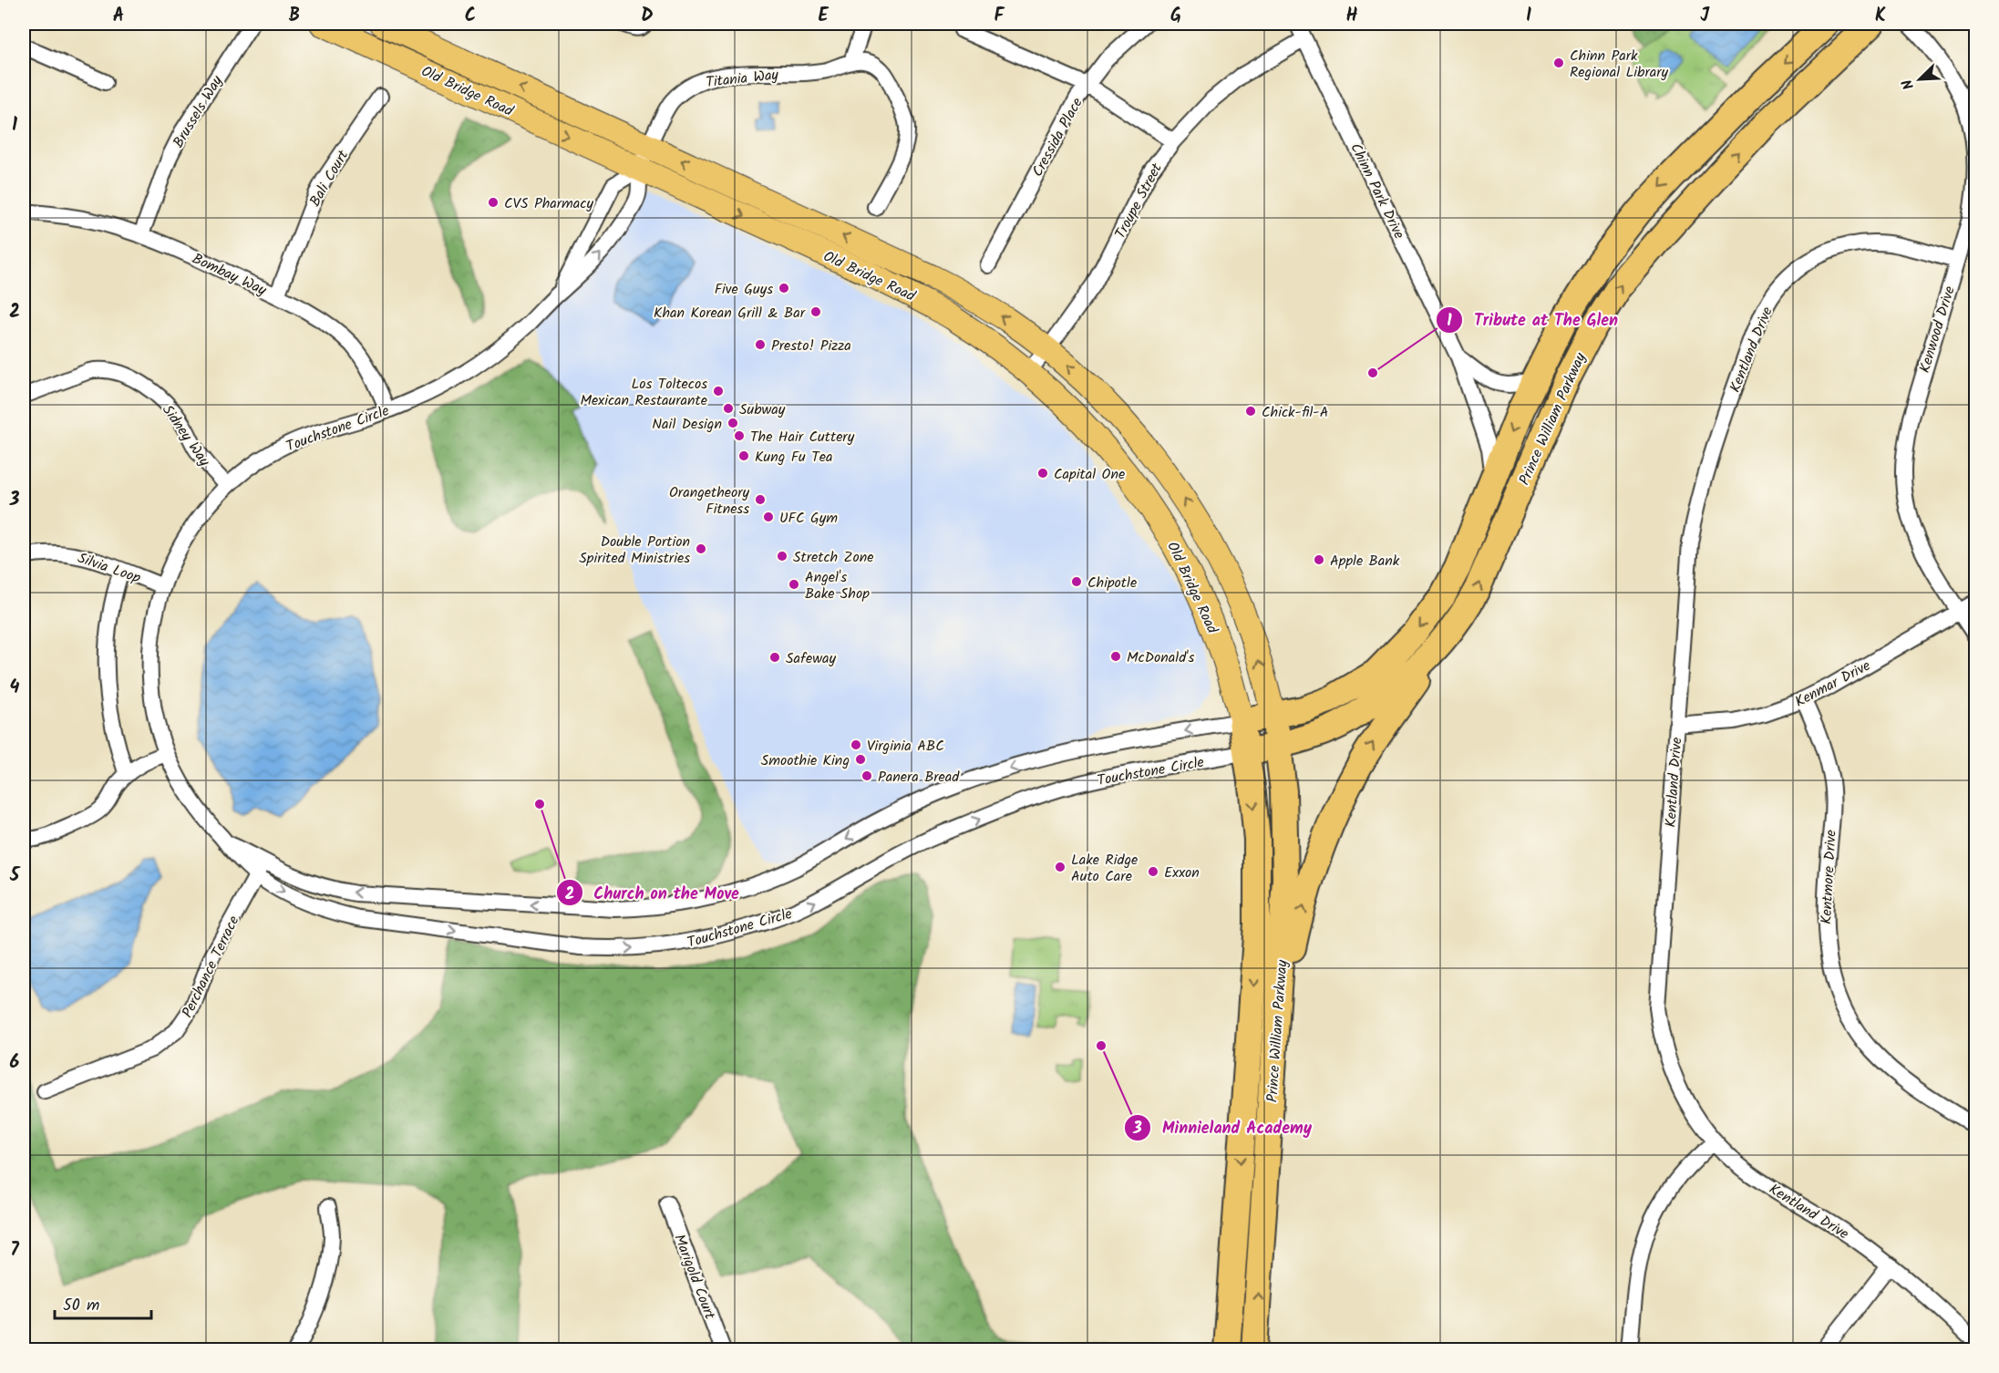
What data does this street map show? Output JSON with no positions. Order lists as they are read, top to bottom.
{
  "streets": {
    "highway": ["Prince William Parkway"],
    "main road": ["Old Bridge Road"],
    "street": [
      "Titania Way",
      "Brussels Way",
      "Cressida Place",
      "Bali Court",
      "Chinn Park Drive",
      "Troupe Street",
      "Bombay Way",
      "Kenwood Drive",
      "Kentland Drive",
      "Touchstone Circle",
      "Sidney Way",
      "Silvia Loop",
      "Kenmar Drive",
      "Kentmore Drive",
      "Perchance Terrace",
      "Marigold Court"
    ]
  },
  "crossings": [
    ["Titania Way", "Old Bridge Road"],
    ["Titania Way", "Touchstone Circle"],
    ["Old Bridge Road", "Troupe Street"],
    ["Old Bridge Road", "Prince William Parkway"],
    ["Old Bridge Road", "Touchstone Circle"],
    ["Brussels Way", "Bombay Way"],
    ["Bali Court", "Bombay Way"],
    ["Chinn Park Drive", "Troupe Street"],
    ["Chinn Park Drive", "Prince William Parkway"],
    ["Bombay Way", "Touchstone Circle"],
    ["Kenwood Drive", "Kentland Drive"],
    ["Kenwood Drive", "Kenmar Drive"],
    ["Kentland Drive", "Kenmar Drive"],
    ["Prince William Parkway", "Touchstone Circle"],
    ["Touchstone Circle", "Sidney Way"],
    ["Touchstone Circle", "Silvia Loop"],
    ["Touchstone Circle", "Perchance Terrace"],
    ["Kenmar Drive", "Kentmore Drive"]
  ],
  "places": [
    "Chinn Park Regional Library",
    "CVS Pharmacy",
    "Five Guys",
    "Khan Korean Grill & Bar",
    "Presto! Pizza",
    "Tribute at The Glen",
    "Los Toltecos Mexican Restaurante",
    "Subway",
    "Chick-fil-A",
    "Nail Design",
    "The Hair Cuttery",
    "Kung Fu Tea",
    "Capital One",
    "Orangetheory Fitness",
    "UFC Gym",
    "Double Portion Spirited Ministries",
    "Stretch Zone",
    "Apple Bank",
    "Chipotle",
    "Angel's Bake Shop",
    "McDonald's",
    "Safeway",
    "Virginia ABC",
    "Smoothie King",
    "Panera Bread",
    "Church on the Move",
    "Lake Ridge Auto Care",
    "Exxon",
    "Minnieland Academy"
  ],
  "scale_bar": "50 m",
  "north": "bottom left",
  "grid": {
    "columns": [
      "A",
      "B",
      "C",
      "D",
      "E",
      "F",
      "G",
      "H",
      "I",
      "J",
      "K"
    ],
    "rows": [
      "1",
      "2",
      "3",
      "4",
      "5",
      "6",
      "7"
    ]
  }
}
